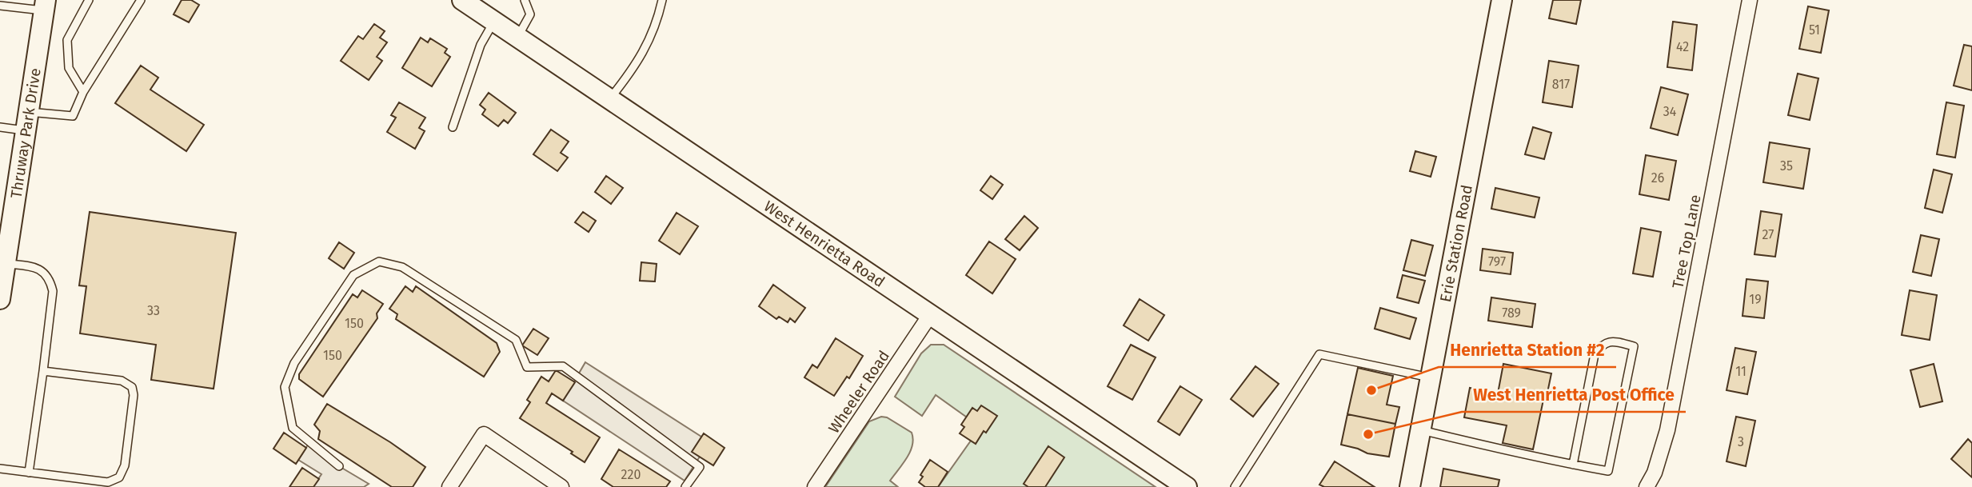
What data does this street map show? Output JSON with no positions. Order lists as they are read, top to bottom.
{
  "streets": {
    "main road": ["Thruway Park Drive", "West Henrietta Road", "Erie Station Road"],
    "street": ["Tree Top Lane", "Wheeler Road"]
  },
  "crossings": [
    ["West Henrietta Road", "Wheeler Road"]
  ],
  "places": ["Henrietta Station #2", "West Henrietta Post Office"],
  "house_numbers": [
    "51",
    "42",
    "817",
    "34",
    "35",
    "26",
    "27",
    "797",
    "19",
    "33",
    "789",
    "150",
    "150",
    "11",
    "3",
    "220"
  ]
}
